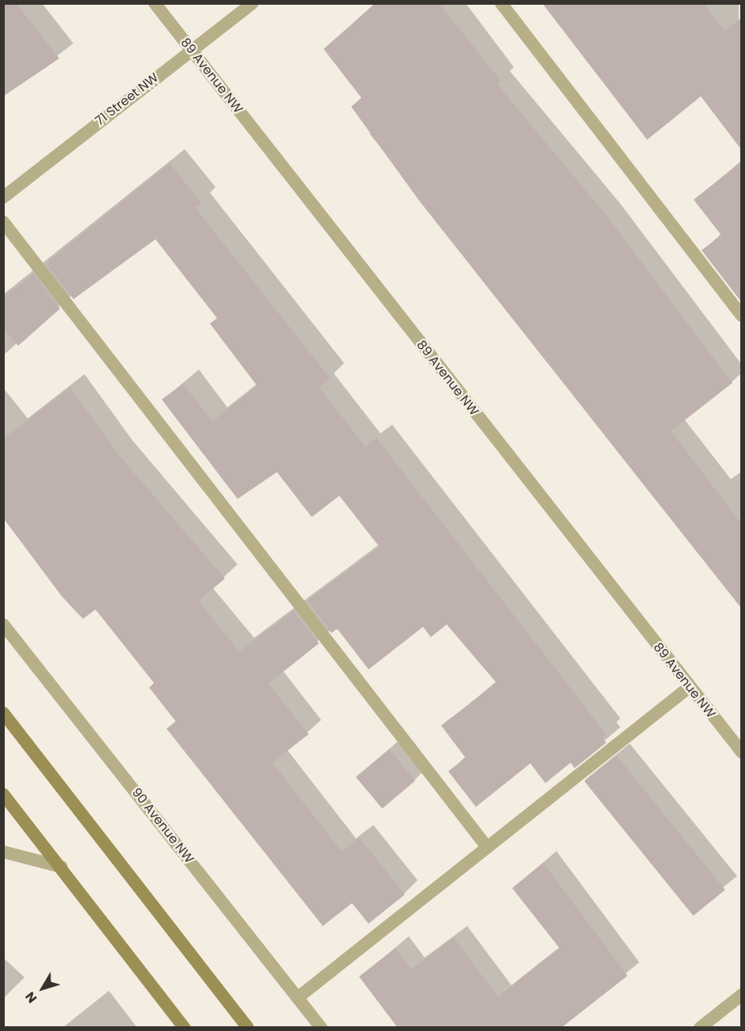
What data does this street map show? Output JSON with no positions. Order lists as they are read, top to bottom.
{
  "streets": {
    "street": ["89 Avenue NW", "71 Street NW", "90 Avenue NW"]
  },
  "crossings": [
    ["89 Avenue NW", "71 Street NW"]
  ],
  "north": "bottom left"
}
